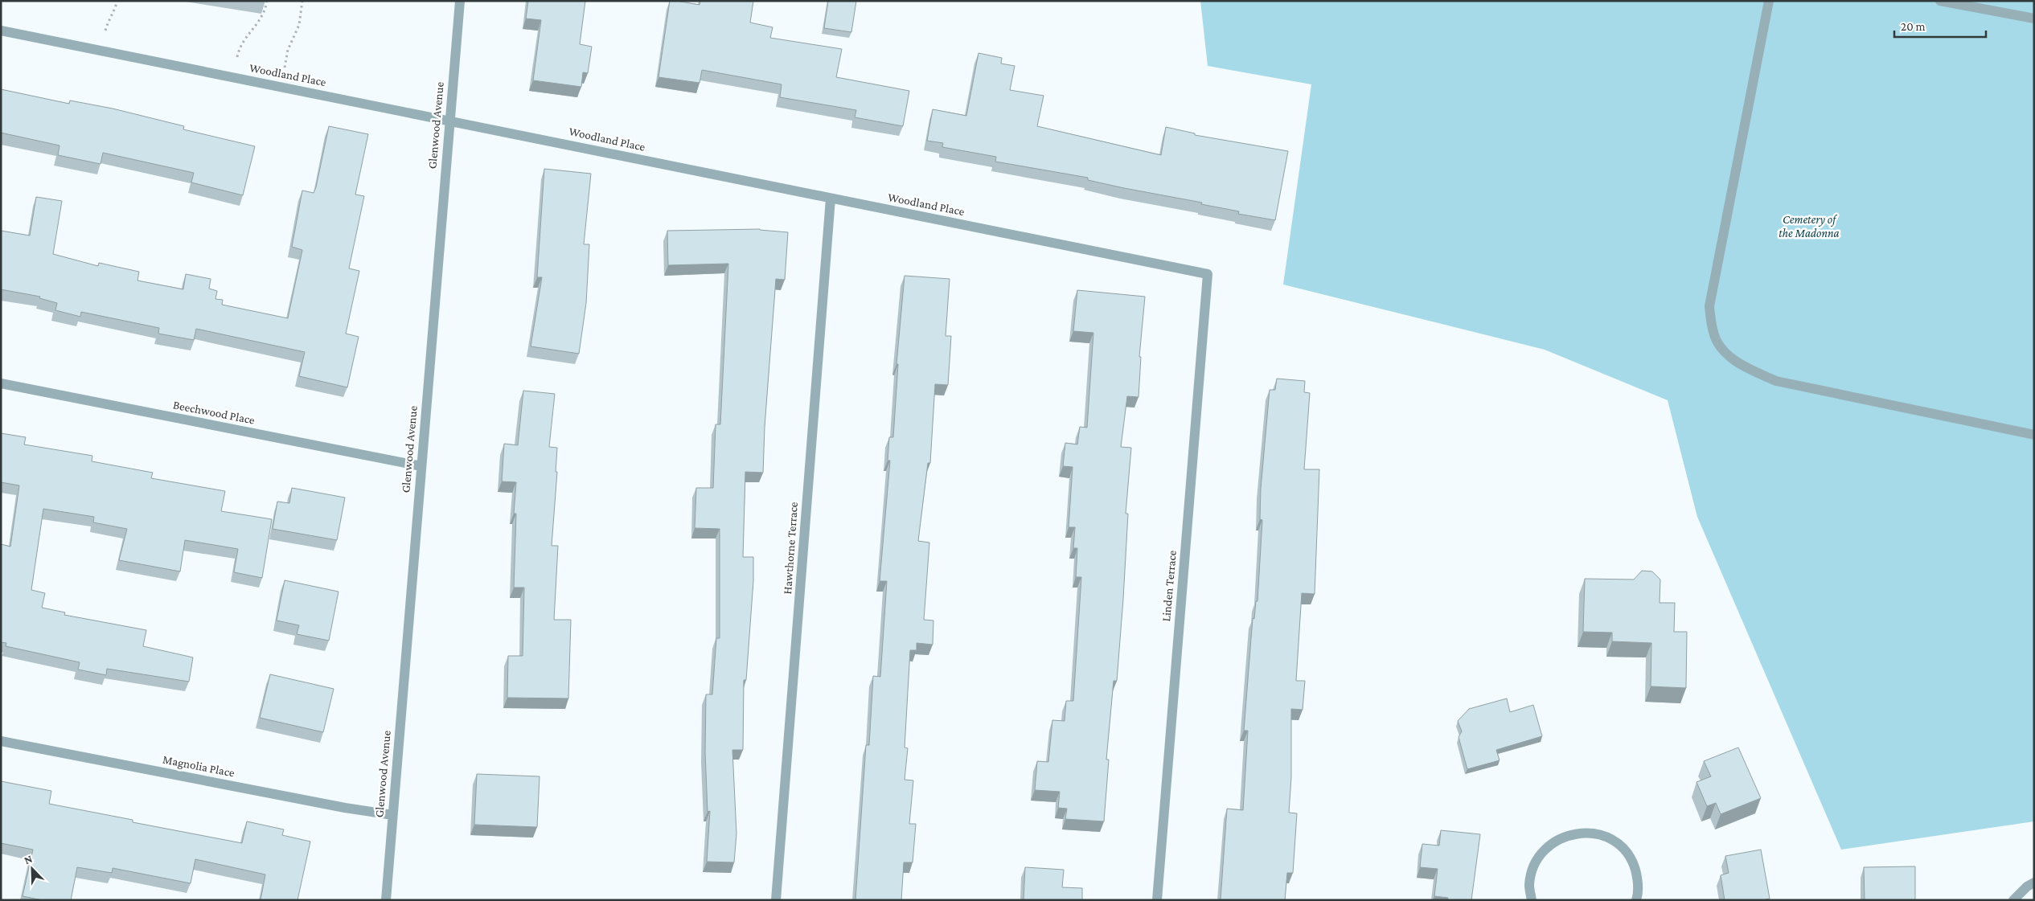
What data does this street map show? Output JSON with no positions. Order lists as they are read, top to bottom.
{
  "streets": {
    "street": [
      "Woodland Place",
      "Glenwood Avenue",
      "Beechwood Place",
      "Hawthorne Terrace",
      "Linden Terrace",
      "Magnolia Place"
    ]
  },
  "crossings": [
    ["Woodland Place", "Glenwood Avenue"],
    ["Woodland Place", "Hawthorne Terrace"],
    ["Woodland Place", "Linden Terrace"],
    ["Glenwood Avenue", "Beechwood Place"],
    ["Glenwood Avenue", "Magnolia Place"]
  ],
  "parks": ["Cemetery of the Madonna"],
  "scale_bar": "20 m",
  "north": "top left"
}
